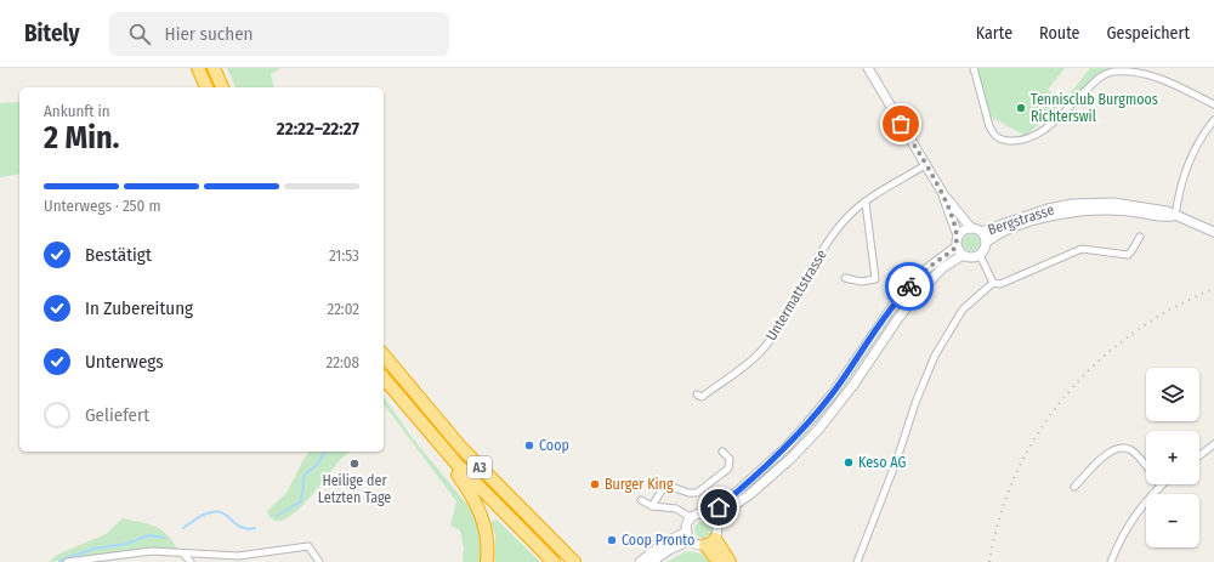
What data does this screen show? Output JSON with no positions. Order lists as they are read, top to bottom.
{
  "streets": {
    "highway": ["A3"],
    "main road": ["Bergstrasse"],
    "street": ["Untermattstrasse"]
  },
  "places": [
    "Tennisclub Burgmoos Richterswil",
    "Coop",
    "Keso AG",
    "Heilige der Letzten Tage",
    "Burger King",
    "Coop Pronto"
  ],
  "page": {
    "header": "Bitely",
    "search": "Hier suchen",
    "nav": ["Karte", "Route", "Gespeichert"],
    "heading": ["2 Min.", "Ankunft in", "22:22–22:27"],
    "bar": "Unterwegs · 250 m",
    "list": [
      ["Bestätigt", "21:53"],
      ["In Zubereitung", "22:02"],
      ["Unterwegs", "22:08"],
      "Geliefert"
    ],
    "map_buttons": ["+", "−"]
  }
}
